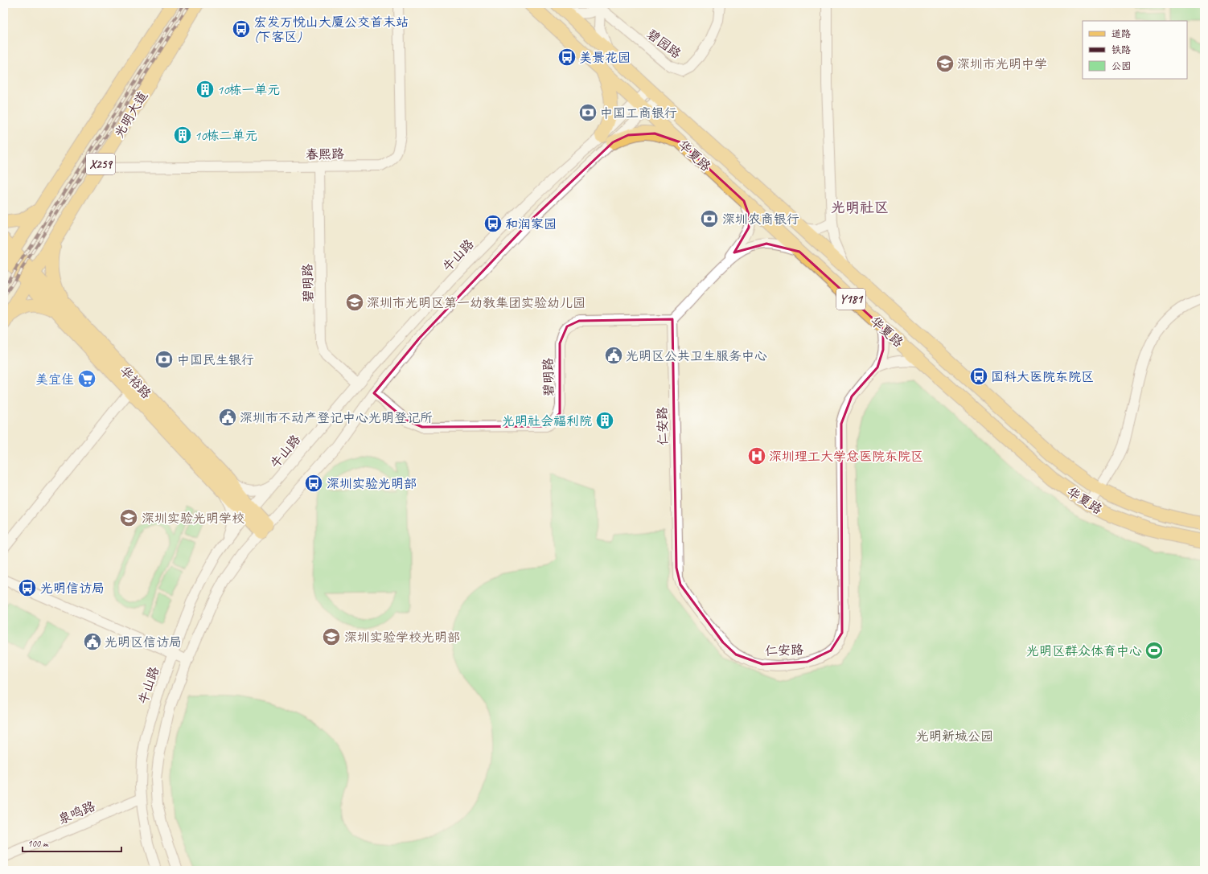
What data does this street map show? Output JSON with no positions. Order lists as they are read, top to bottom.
{
  "streets": {
    "main road": [
      "光明大道",
      "华夏路",
      "X259",
      "Y181",
      "华裕路"
    ],
    "street": [
      "碧园路",
      "春熙路",
      "牛山路",
      "碧明路",
      "仁安路",
      "泉鸣路"
    ]
  },
  "crossings": [
    ["光明大道", "春熙路"],
    ["光明大道", "华裕路"],
    ["春熙路", "碧明路"],
    ["华夏路", "牛山路"],
    ["华夏路", "仁安路"],
    ["牛山路", "碧明路"],
    ["牛山路", "华裕路"],
    ["牛山路", "泉鸣路"],
    ["碧明路", "仁安路"]
  ],
  "districts": ["光明社区"],
  "parks": ["光明新城公园"],
  "places": {
    "bus stop": [
      "宏发万悦山大厦公交首末站 (下客区)",
      "美景花园",
      "和润家园",
      "国科大医院东院区",
      "深圳实验光明部",
      "光明信访局"
    ],
    "school or university": [
      "深圳市光明中学",
      "深圳市光明区第一幼教集团实验幼儿园",
      "深圳实验光明学校",
      "深圳实验学校光明部"
    ],
    "building": ["10栋一单元", "10栋二单元", "光明社会福利院"],
    "bank": ["中国工商银行", "深圳农商银行", "中国民生银行"],
    "public building": ["光明区公共卫生服务中心", "深圳市不动产登记中心光明登记所", "光明区信访局"],
    "supermarket": ["美宜佳"],
    "hospital": ["深圳理工大学总医院东院区"],
    "sports": ["光明区群众体育中心"]
  },
  "legend": ["道路", "铁路", "公园"],
  "scale_bar": "100 m"
}
